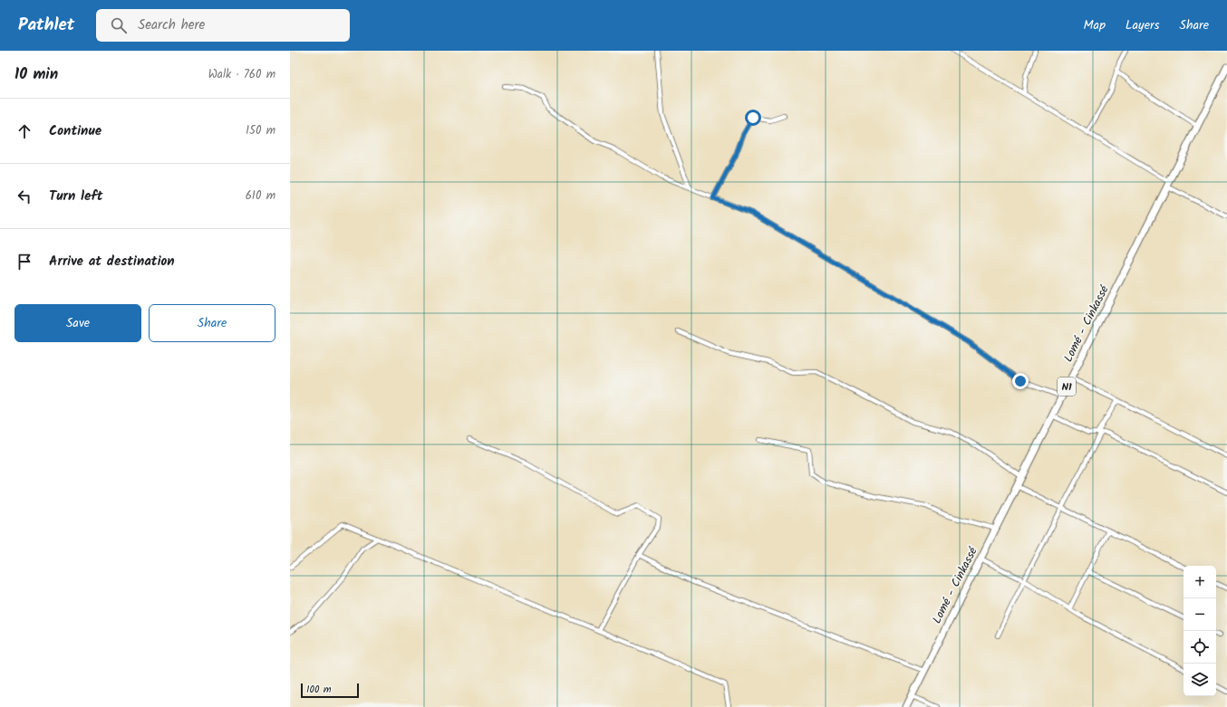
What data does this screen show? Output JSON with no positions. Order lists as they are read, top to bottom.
{
  "streets": {
    "highway": ["Lomé - Cinkassé", "N1"]
  },
  "scale_bar": "100 m",
  "page": {
    "header": "Pathlet",
    "search": "Search here",
    "nav": ["Map", "Layers", "Share"],
    "heading": ["10 min", "Walk · 760 m"],
    "list": [
      ["Continue", "150 m"],
      ["Turn left", "610 m"],
      "Arrive at destination"
    ],
    "buttons": ["Save", "Share"],
    "map_buttons": ["+", "−"],
    "scale": "100 m"
  }
}
